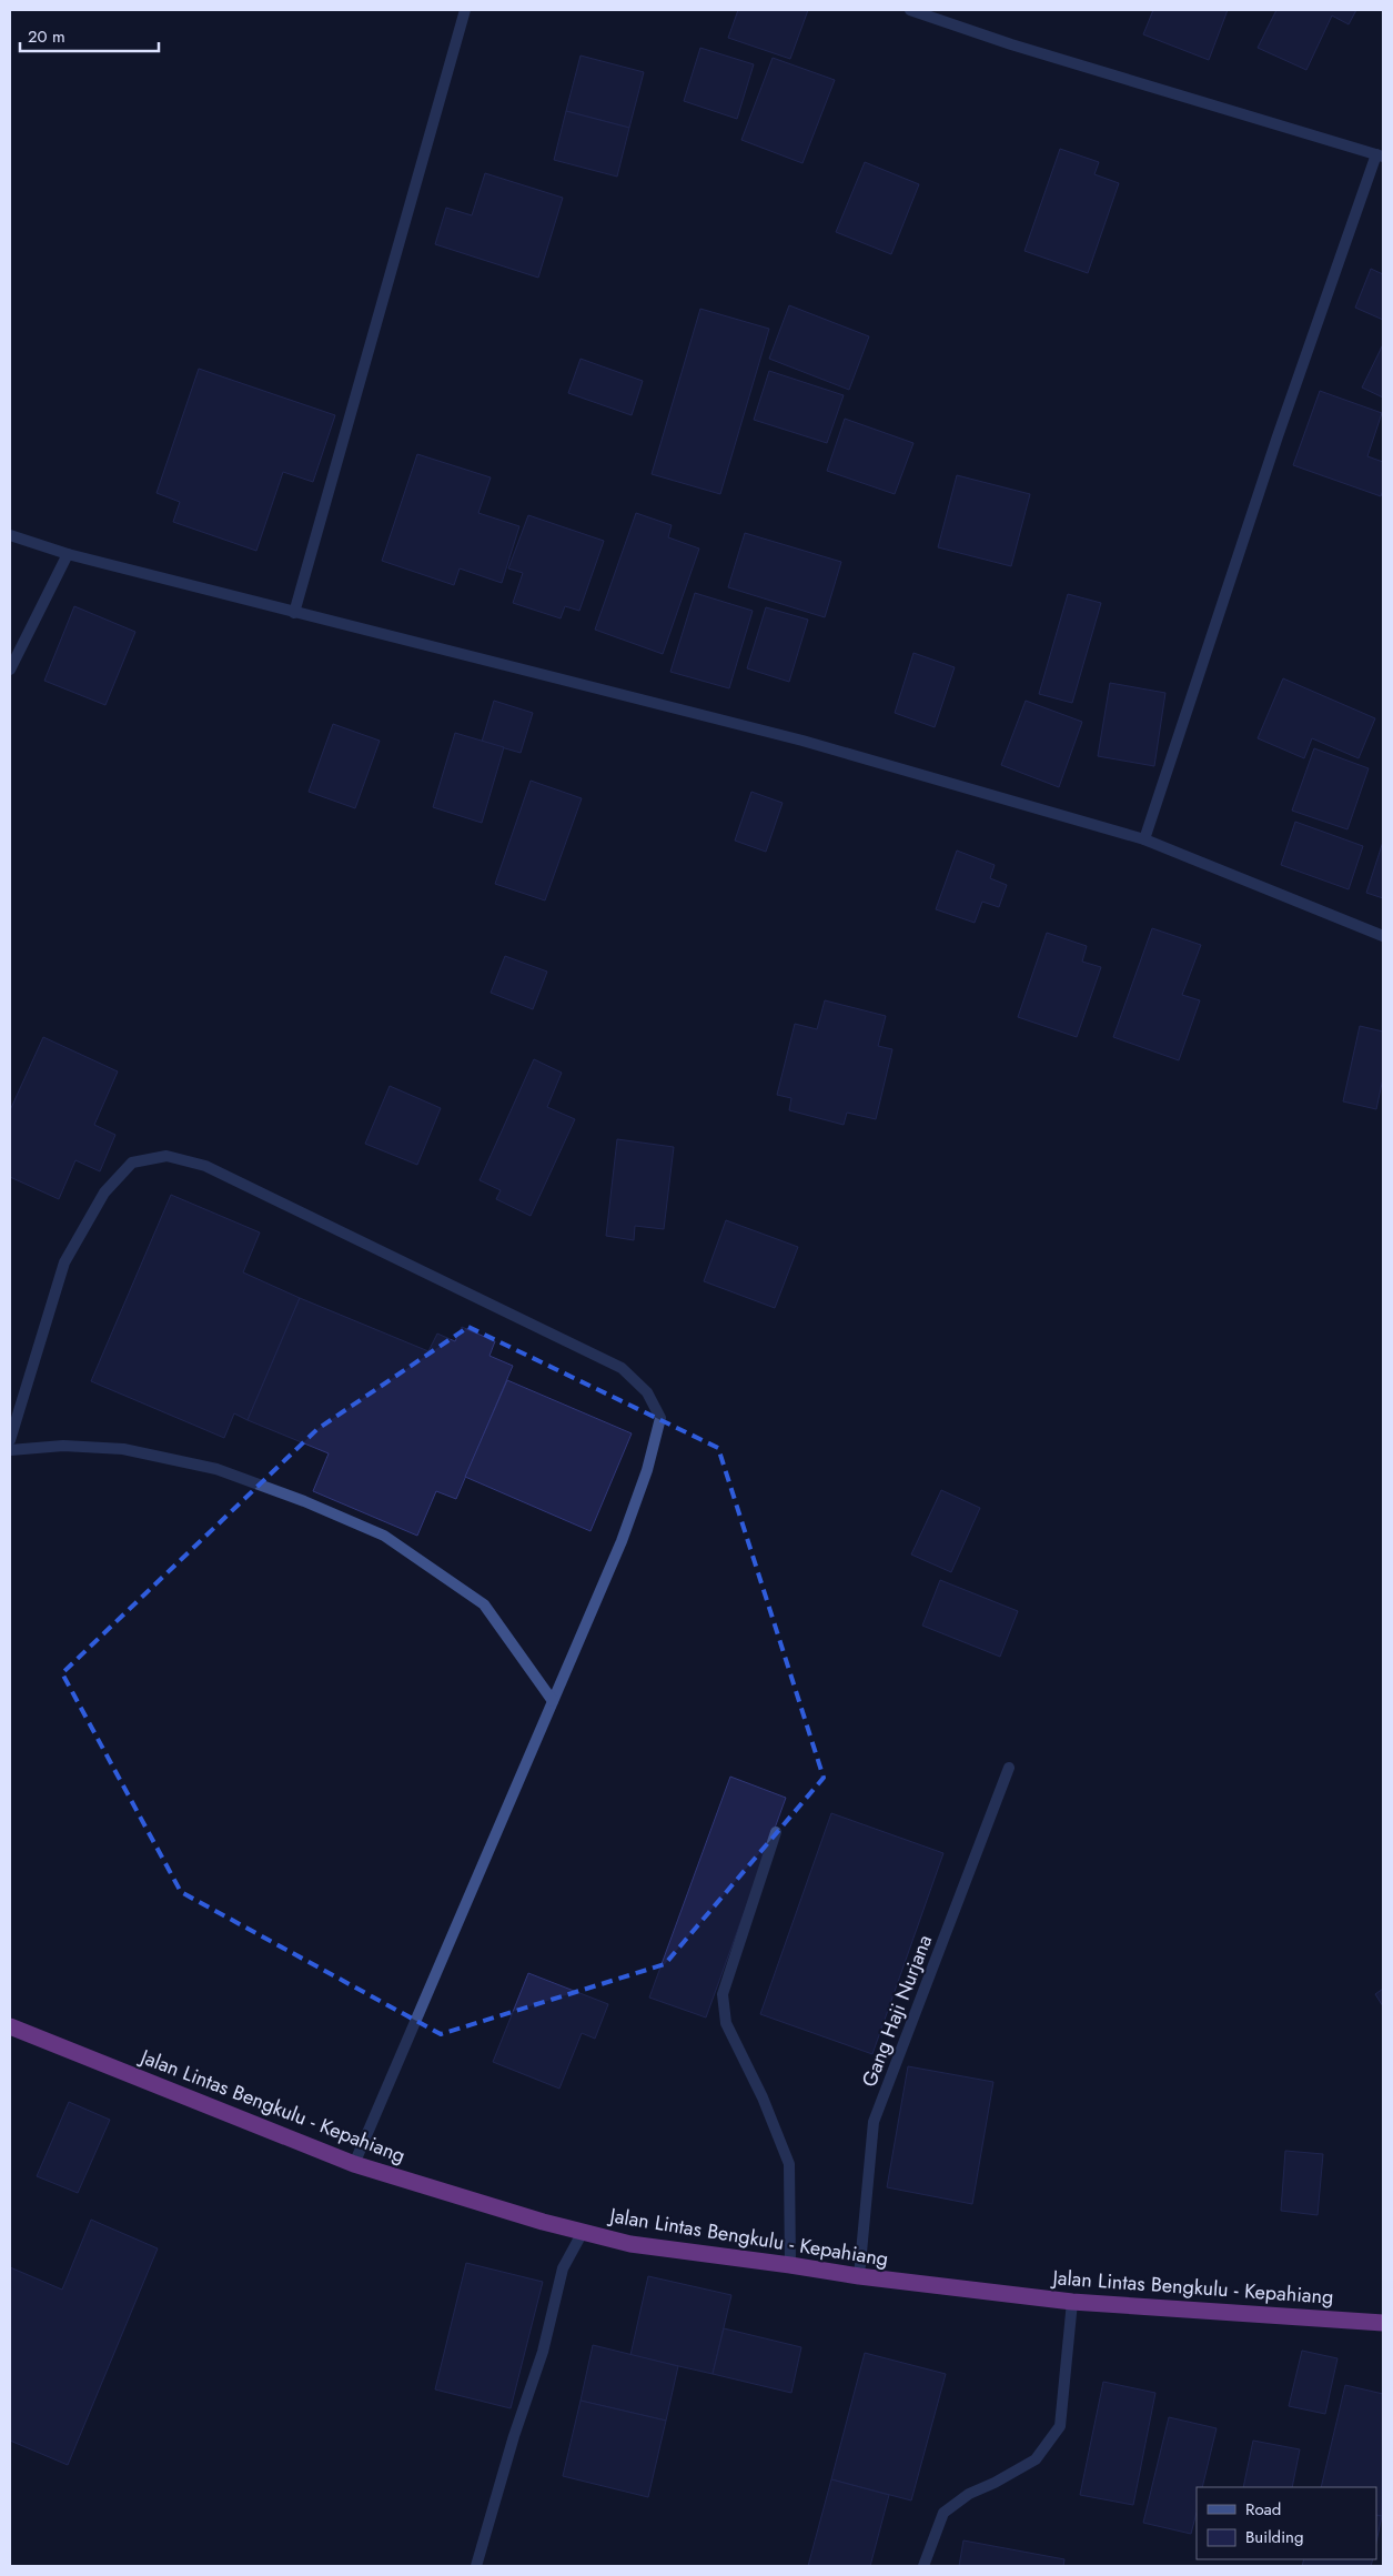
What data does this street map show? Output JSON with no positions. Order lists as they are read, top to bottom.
{
  "streets": {
    "highway": ["Jalan Lintas Bengkulu - Kepahiang"],
    "street": ["Gang Haji Nurjana"]
  },
  "crossings": [
    ["Gang Haji Nurjana", "Jalan Lintas Bengkulu - Kepahiang"]
  ],
  "legend": ["Road", "Building"],
  "scale_bar": "20 m"
}
